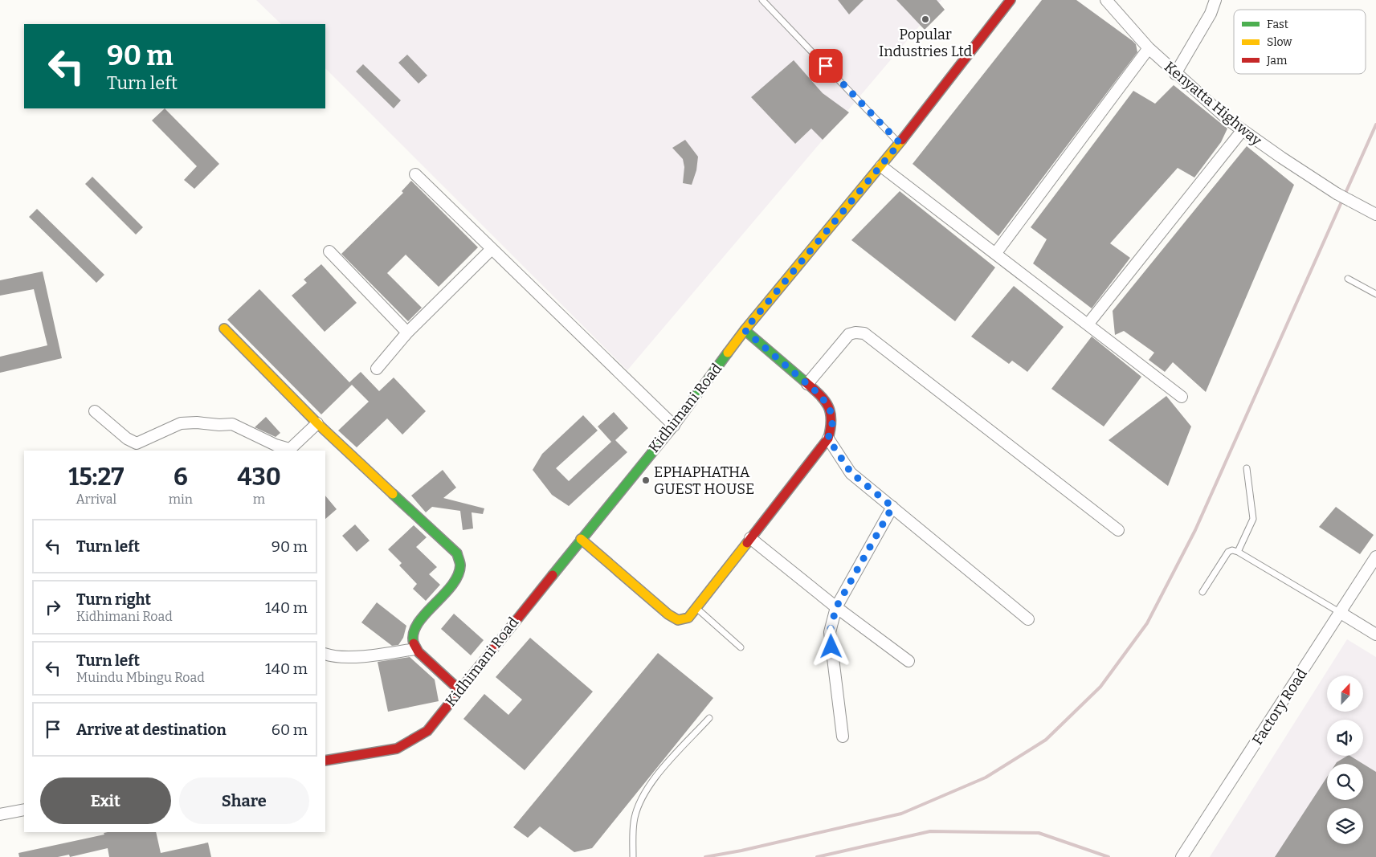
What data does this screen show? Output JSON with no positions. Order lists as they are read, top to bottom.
{
  "streets": {
    "street": ["Kenyatta Highway", "Kidhimani Road", "Factory Road"]
  },
  "places": ["Popular Industries Ltd", "EPHAPHATHA GUEST HOUSE"],
  "legend": ["Fast", "Slow", "Jam"],
  "north": "top",
  "page": {
    "turn": ["90 m", "Turn left"],
    "eta": [
      "15:27",
      "Arrival",
      "6",
      "min",
      "430",
      "m"
    ],
    "list": [
      {
        "name": "Turn left",
        "value": "90 m"
      },
      {
        "name": "Turn right",
        "note": "Kidhimani Road",
        "value": "140 m"
      },
      {
        "name": "Turn left",
        "note": "Muindu Mbingu Road",
        "value": "140 m"
      },
      {
        "name": "Arrive at destination",
        "value": "60 m"
      }
    ],
    "buttons": ["Exit", "Share"]
  }
}
